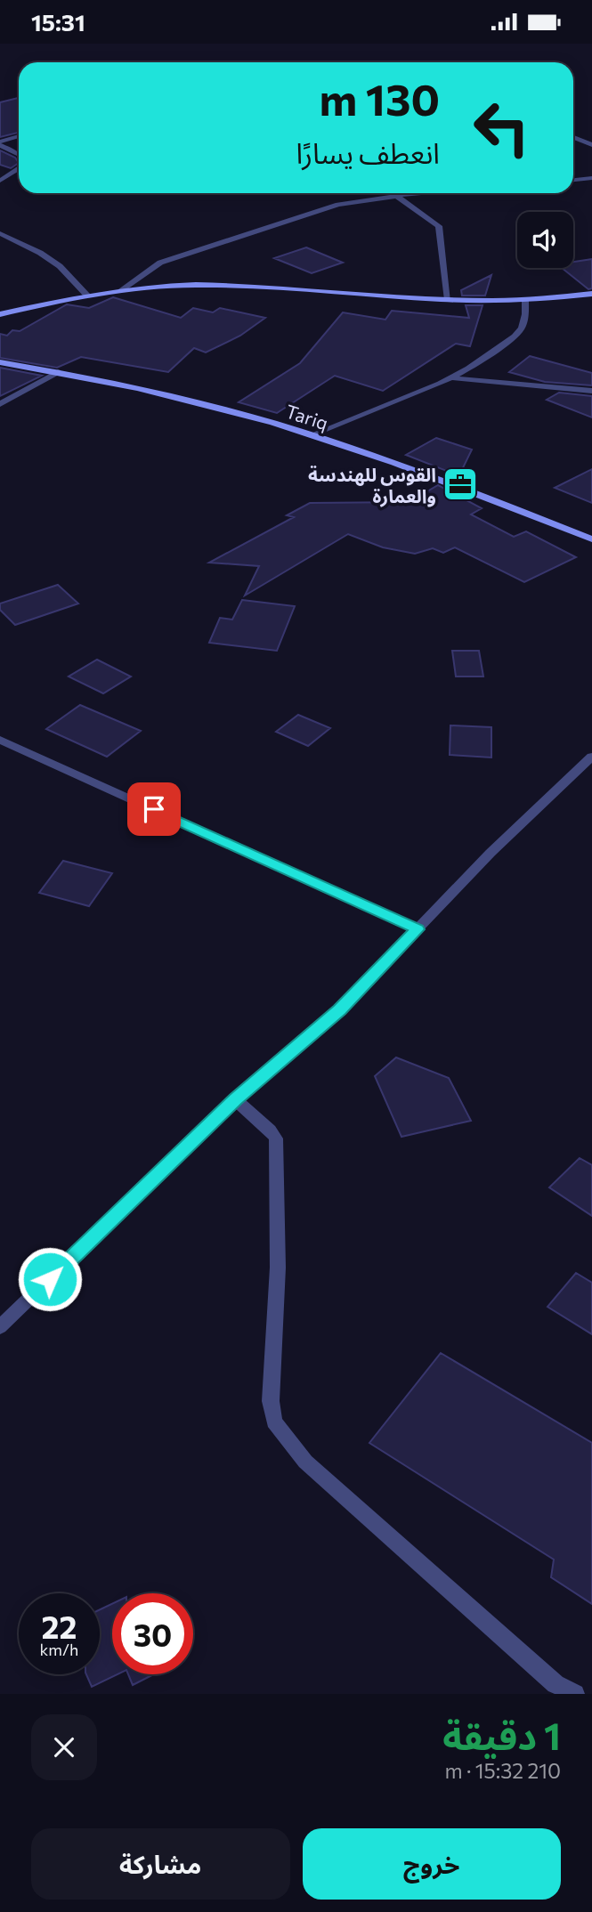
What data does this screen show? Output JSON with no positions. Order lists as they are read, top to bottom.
{
  "streets": {
    "street": ["Tariq"]
  },
  "places": {
    "office": ["القوس للهندسة والعمارة"]
  },
  "page": {
    "status": "15:31",
    "turn": ["130 m", "انعطف يسارًا"],
    "speed": "22 km/h",
    "limit": "30",
    "heading": ["1 دقيقة", "210 m · 15:32"],
    "buttons": ["خروج", "مشاركة"]
  }
}
